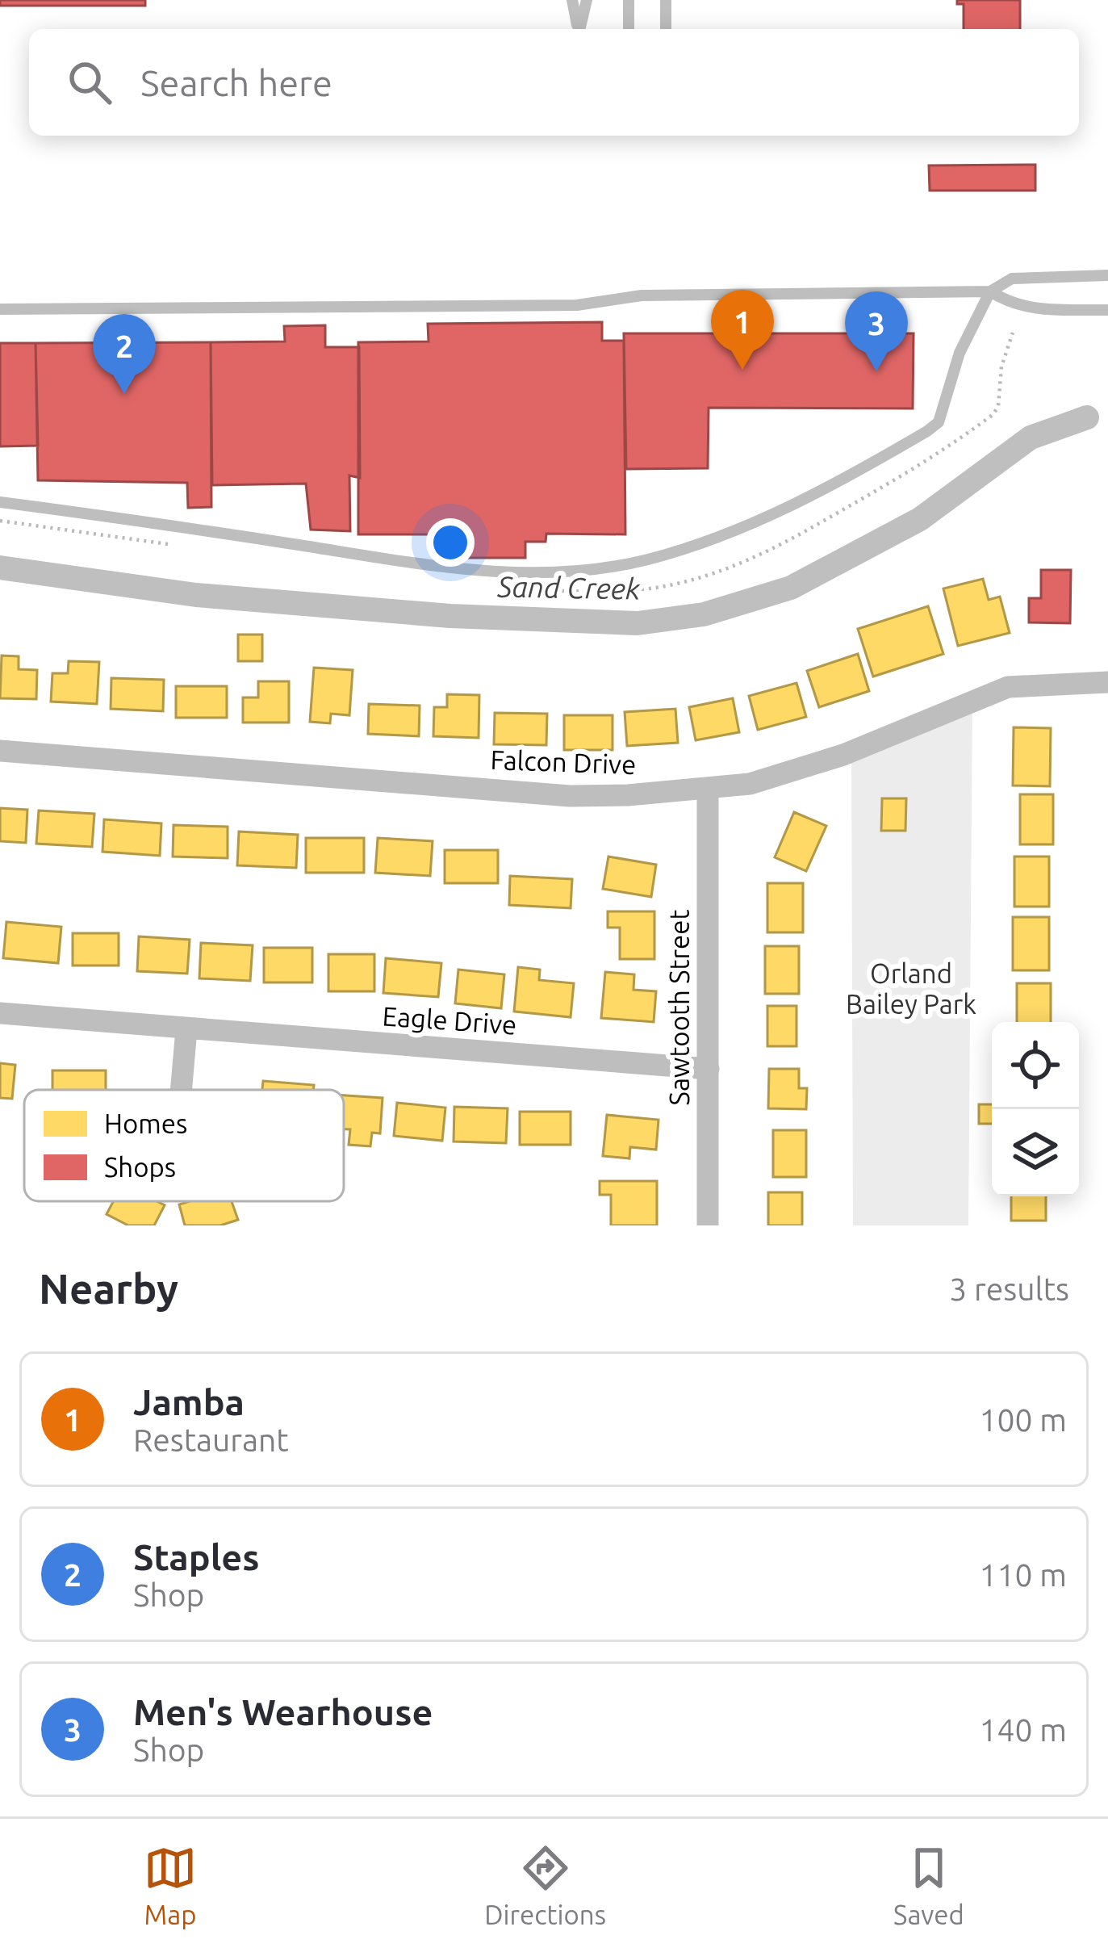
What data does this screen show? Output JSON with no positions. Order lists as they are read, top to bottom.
{
  "streets": {
    "street": ["Falcon Drive", "Sawtooth Street", "Eagle Drive"]
  },
  "crossings": [
    ["Falcon Drive", "Sawtooth Street"],
    ["Sawtooth Street", "Eagle Drive"]
  ],
  "water": ["Sand Creek"],
  "parks": ["Orland Bailey Park"],
  "legend": ["Homes", "Shops"],
  "page": {
    "search": "Search here",
    "pins": ["1", "3", "2"],
    "heading": ["Nearby", "3 results"],
    "list": [
      {
        "mark": "1",
        "name": "Jamba",
        "note": "Restaurant",
        "value": "100 m"
      },
      {
        "mark": "2",
        "name": "Staples",
        "note": "Shop",
        "value": "110 m"
      },
      {
        "mark": "3",
        "name": "Men's Wearhouse",
        "note": "Shop",
        "value": "140 m"
      }
    ],
    "nav": ["Map", "Directions", "Saved"]
  }
}
